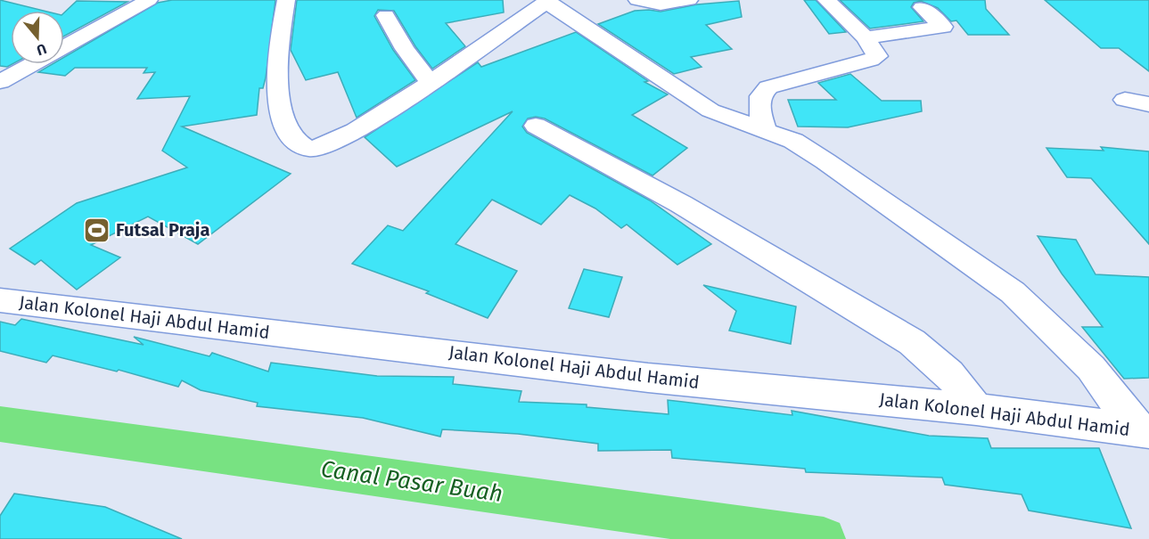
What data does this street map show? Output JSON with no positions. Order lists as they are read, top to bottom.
{
  "streets": {
    "street": ["Jalan Kolonel Haji Abdul Hamid"]
  },
  "water": ["Canal Pasar Buah"],
  "places": {
    "sports": ["Futsal Praja"]
  },
  "north": "bottom"
}
